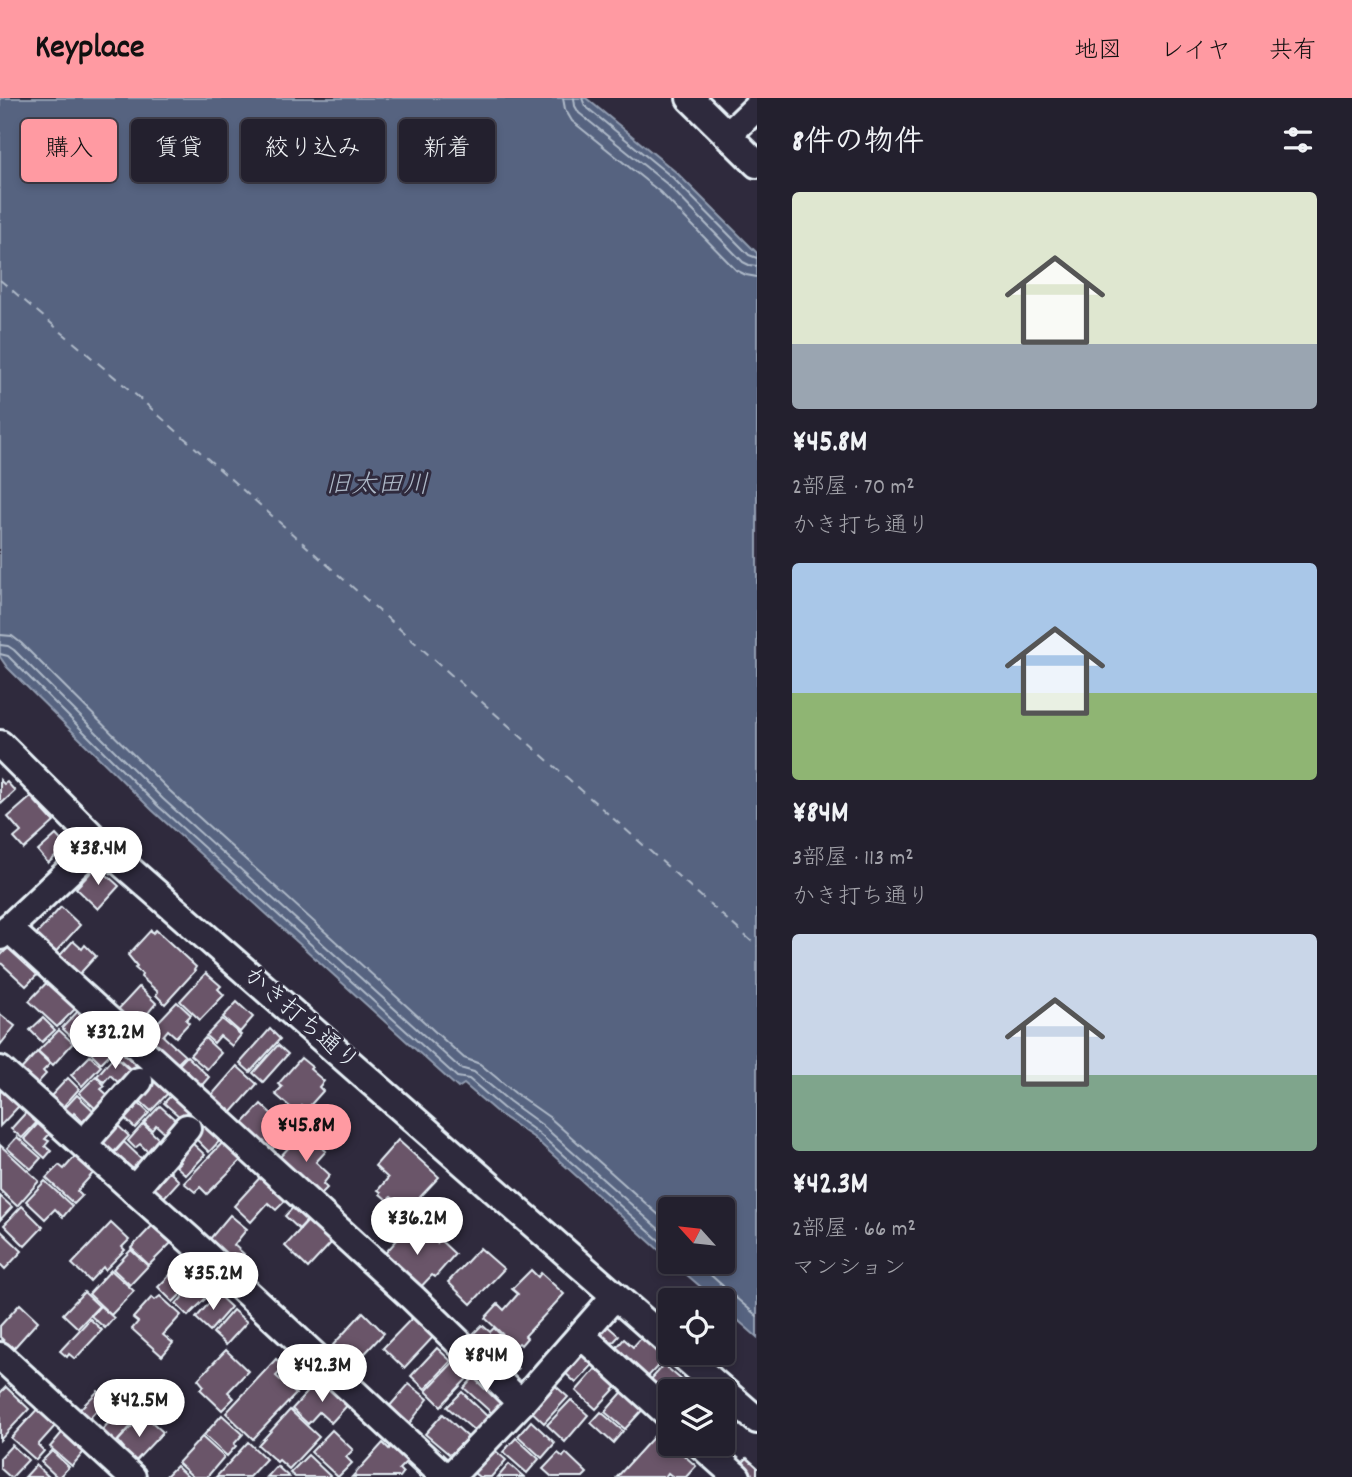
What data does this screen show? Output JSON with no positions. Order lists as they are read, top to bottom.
{
  "streets": {
    "street": ["かき打ち通り"]
  },
  "water": ["旧太田川"],
  "north": "top left",
  "page": {
    "header": "Keyplace",
    "nav": ["地図", "レイヤ", "共有"],
    "heading": "8件の物件",
    "chip": [
      "購入",
      "賃貸",
      "絞り込み",
      "新着"
    ],
    "list": [
      {
        "name": "¥45.8M",
        "note": "2部屋 · 70 m² · かき打ち通り"
      },
      {
        "name": "¥84M",
        "note": "3部屋 · 113 m² · かき打ち通り"
      },
      {
        "name": "¥42.3M",
        "note": "2部屋 · 66 m² · マンション"
      }
    ],
    "price": [
      "¥38.4M",
      "¥32.2M",
      "¥45.8M",
      "¥36.2M",
      "¥35.2M",
      "¥84M",
      "¥42.3M",
      "¥42.5M"
    ]
  }
}
